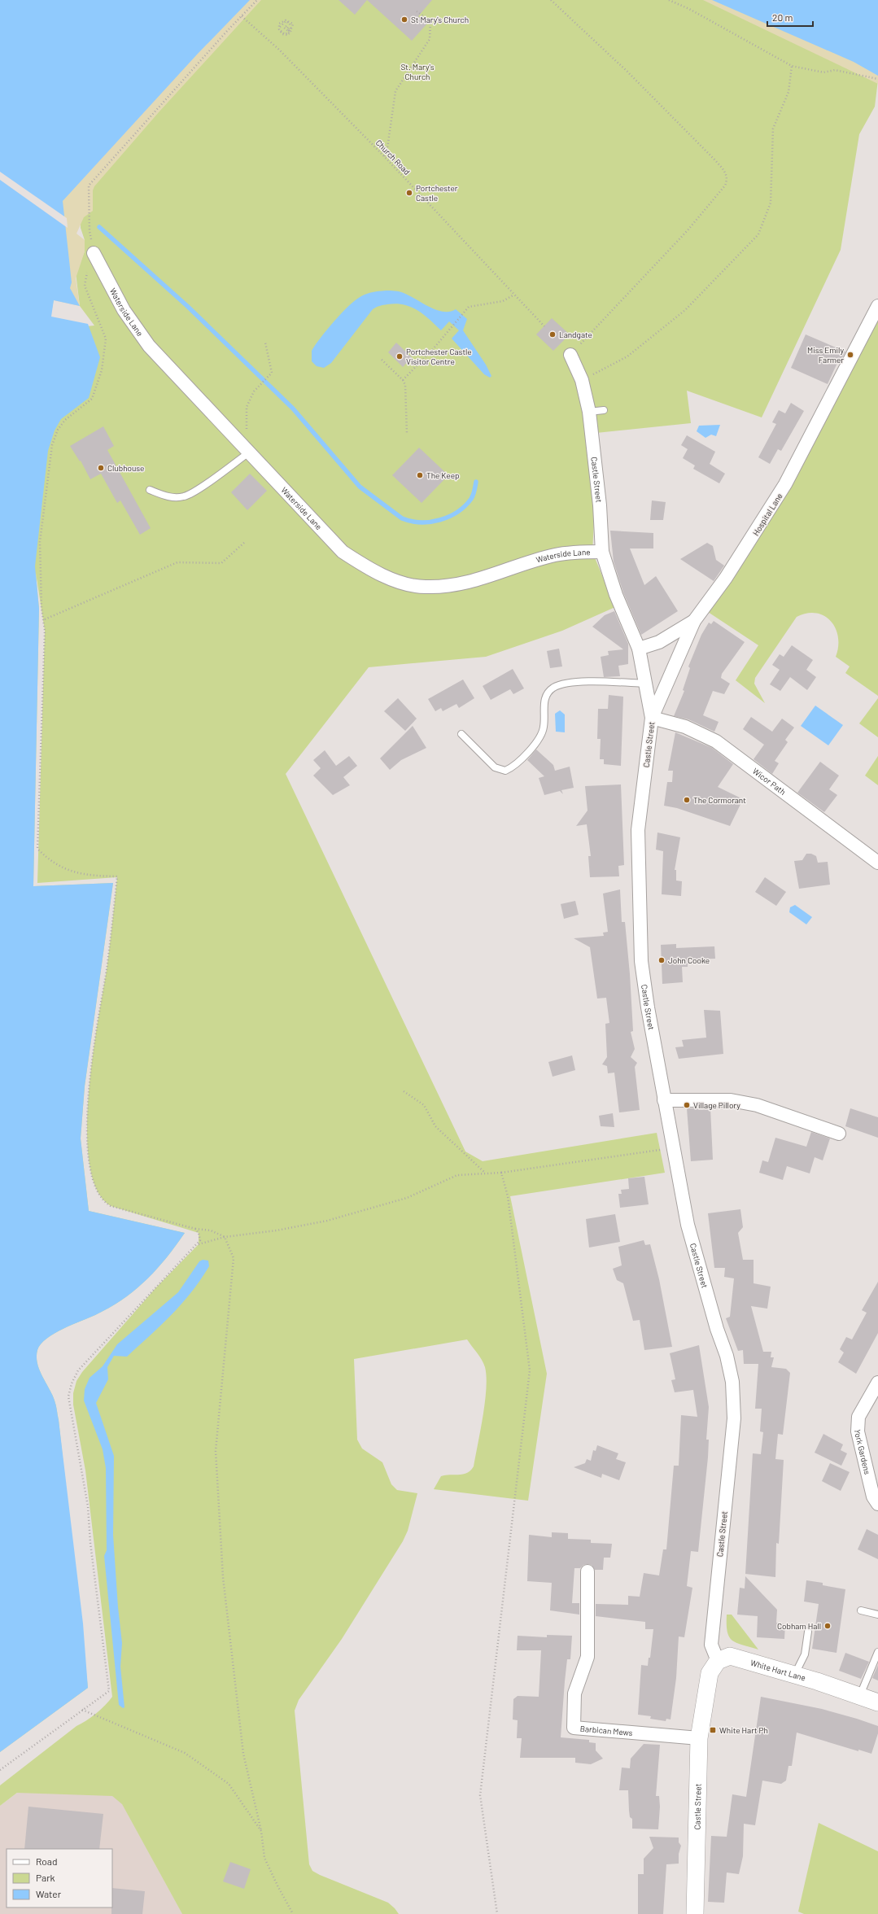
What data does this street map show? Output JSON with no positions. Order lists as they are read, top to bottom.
{
  "streets": {
    "street": [
      "Waterside Lane",
      "Castle Street",
      "Hospital Lane",
      "Wicor Path",
      "York Gardens",
      "White Hart Lane",
      "Barbican Mews"
    ],
    "path": ["Church Road"]
  },
  "crossings": [
    ["Waterside Lane", "Castle Street"],
    ["Castle Street", "Hospital Lane"],
    ["Castle Street", "Wicor Path"],
    ["Castle Street", "White Hart Lane"],
    ["Castle Street", "Barbican Mews"],
    ["Hospital Lane", "Wicor Path"]
  ],
  "parks": ["St. Mary's Church"],
  "places": {
    "other": [
      "St Mary's Church",
      "Portchester Castle",
      "Landgate",
      "Miss Emily Farmer",
      "Portchester Castle Visitor Centre",
      "Clubhouse",
      "The Keep",
      "The Cormorant",
      "John Cooke",
      "Village Pillory",
      "Cobham Hall"
    ],
    "transit": ["White Hart Ph"]
  },
  "legend": ["Road", "Park", "Water"],
  "scale_bar": "20 m"
}
